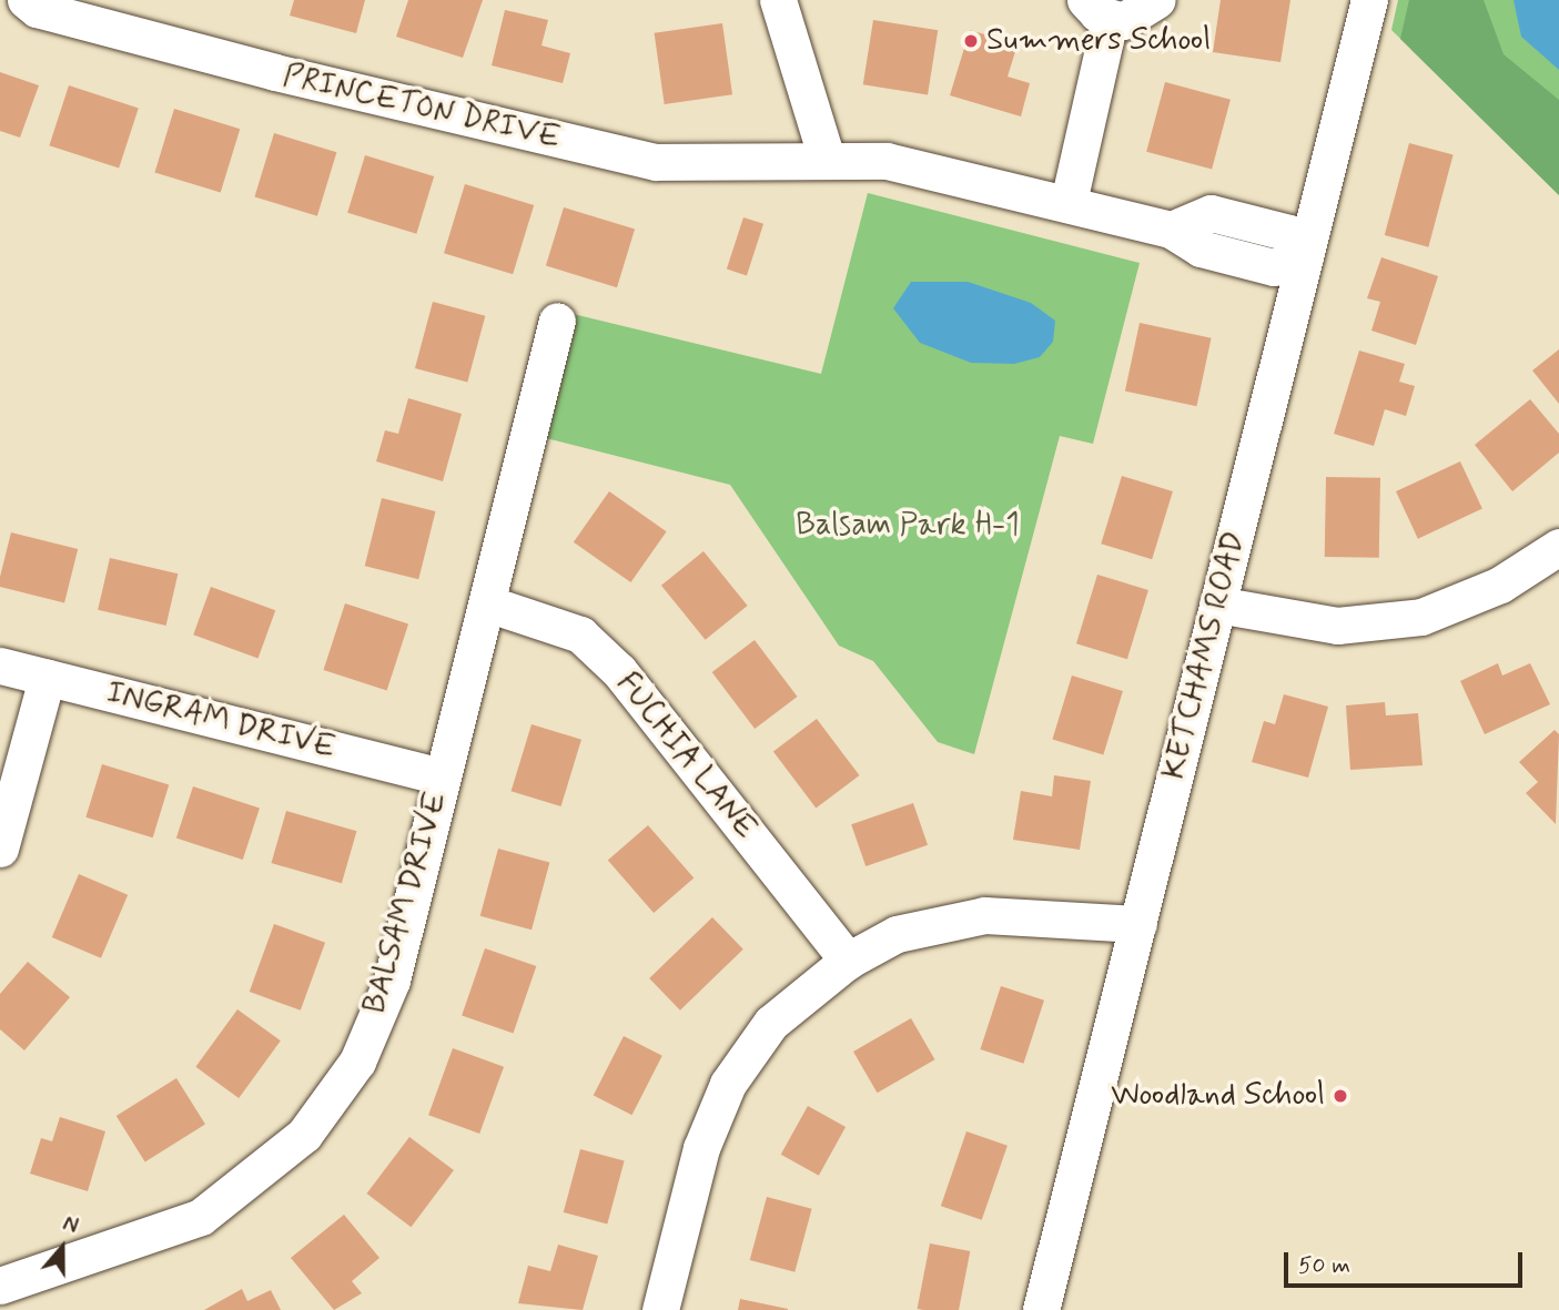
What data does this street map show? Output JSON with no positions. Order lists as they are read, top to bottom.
{
  "streets": {
    "street": [
      "PRINCETON DRIVE",
      "KETCHAMS ROAD",
      "INGRAM DRIVE",
      "FUCHIA LANE",
      "BALSAM DRIVE"
    ]
  },
  "crossings": [
    ["PRINCETON DRIVE", "KETCHAMS ROAD"],
    ["INGRAM DRIVE", "BALSAM DRIVE"],
    ["FUCHIA LANE", "BALSAM DRIVE"]
  ],
  "parks": ["Balsam Park H-1"],
  "places": ["Summers School", "Woodland School"],
  "scale_bar": "50 m",
  "north": "top"
}
